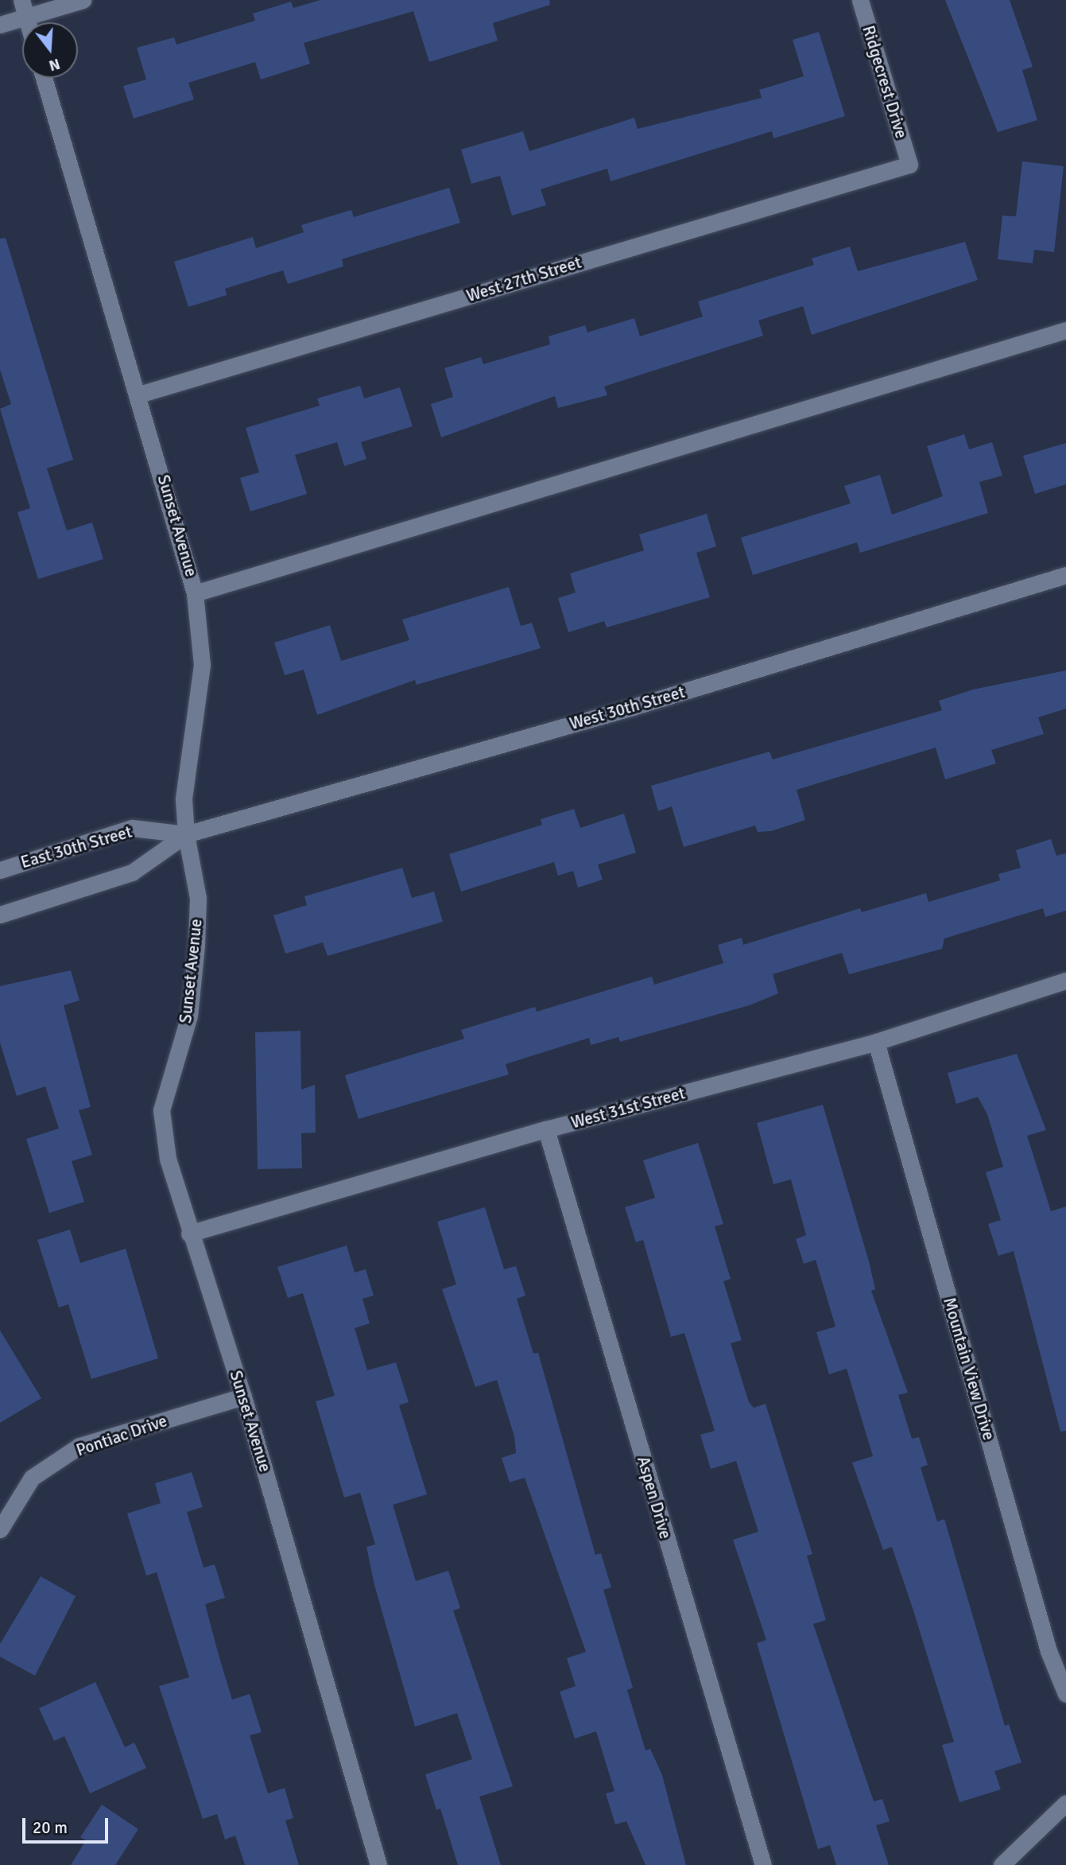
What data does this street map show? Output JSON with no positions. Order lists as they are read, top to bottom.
{
  "streets": {
    "street": [
      "Ridgecrest Drive",
      "West 27th Street",
      "Sunset Avenue",
      "West 30th Street",
      "East 30th Street",
      "West 31st Street",
      "Mountain View Drive",
      "Pontiac Drive",
      "Aspen Drive"
    ]
  },
  "crossings": [
    ["Ridgecrest Drive", "West 27th Street"],
    ["West 27th Street", "Sunset Avenue"],
    ["Sunset Avenue", "West 30th Street"],
    ["Sunset Avenue", "East 30th Street"],
    ["Sunset Avenue", "West 31st Street"],
    ["Sunset Avenue", "Pontiac Drive"],
    ["West 30th Street", "East 30th Street"],
    ["West 31st Street", "Mountain View Drive"],
    ["West 31st Street", "Aspen Drive"]
  ],
  "scale_bar": "20 m",
  "north": "bottom"
}
